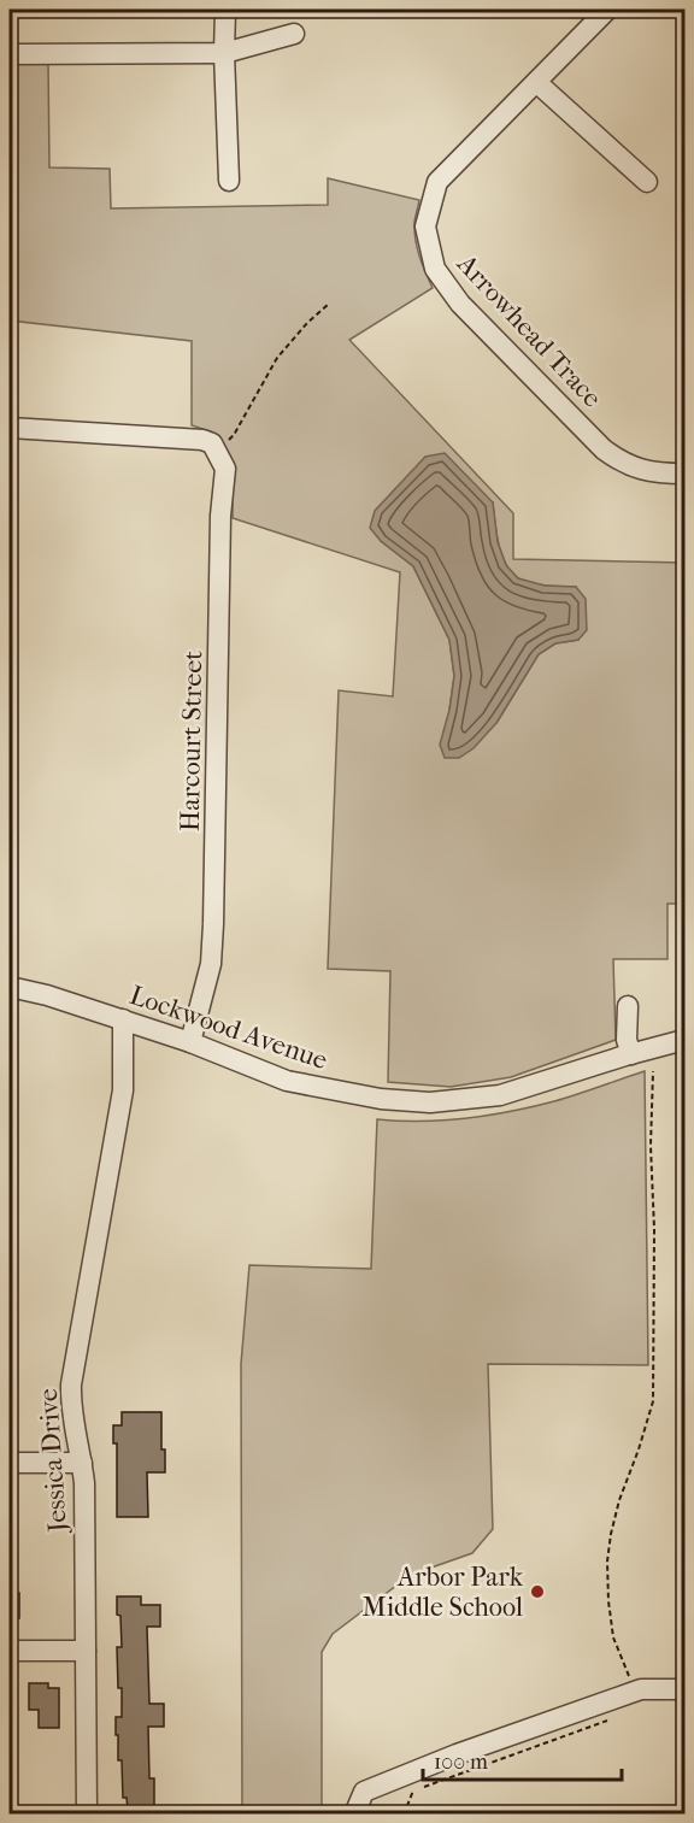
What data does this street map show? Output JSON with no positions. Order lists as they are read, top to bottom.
{
  "streets": {
    "street": [
      "Arrowhead Trace",
      "Harcourt Street",
      "Lockwood Avenue",
      "Jessica Drive"
    ]
  },
  "crossings": [
    ["Harcourt Street", "Lockwood Avenue"],
    ["Lockwood Avenue", "Jessica Drive"]
  ],
  "places": ["Arbor Park Middle School"],
  "scale_bar": "100 m"
}
